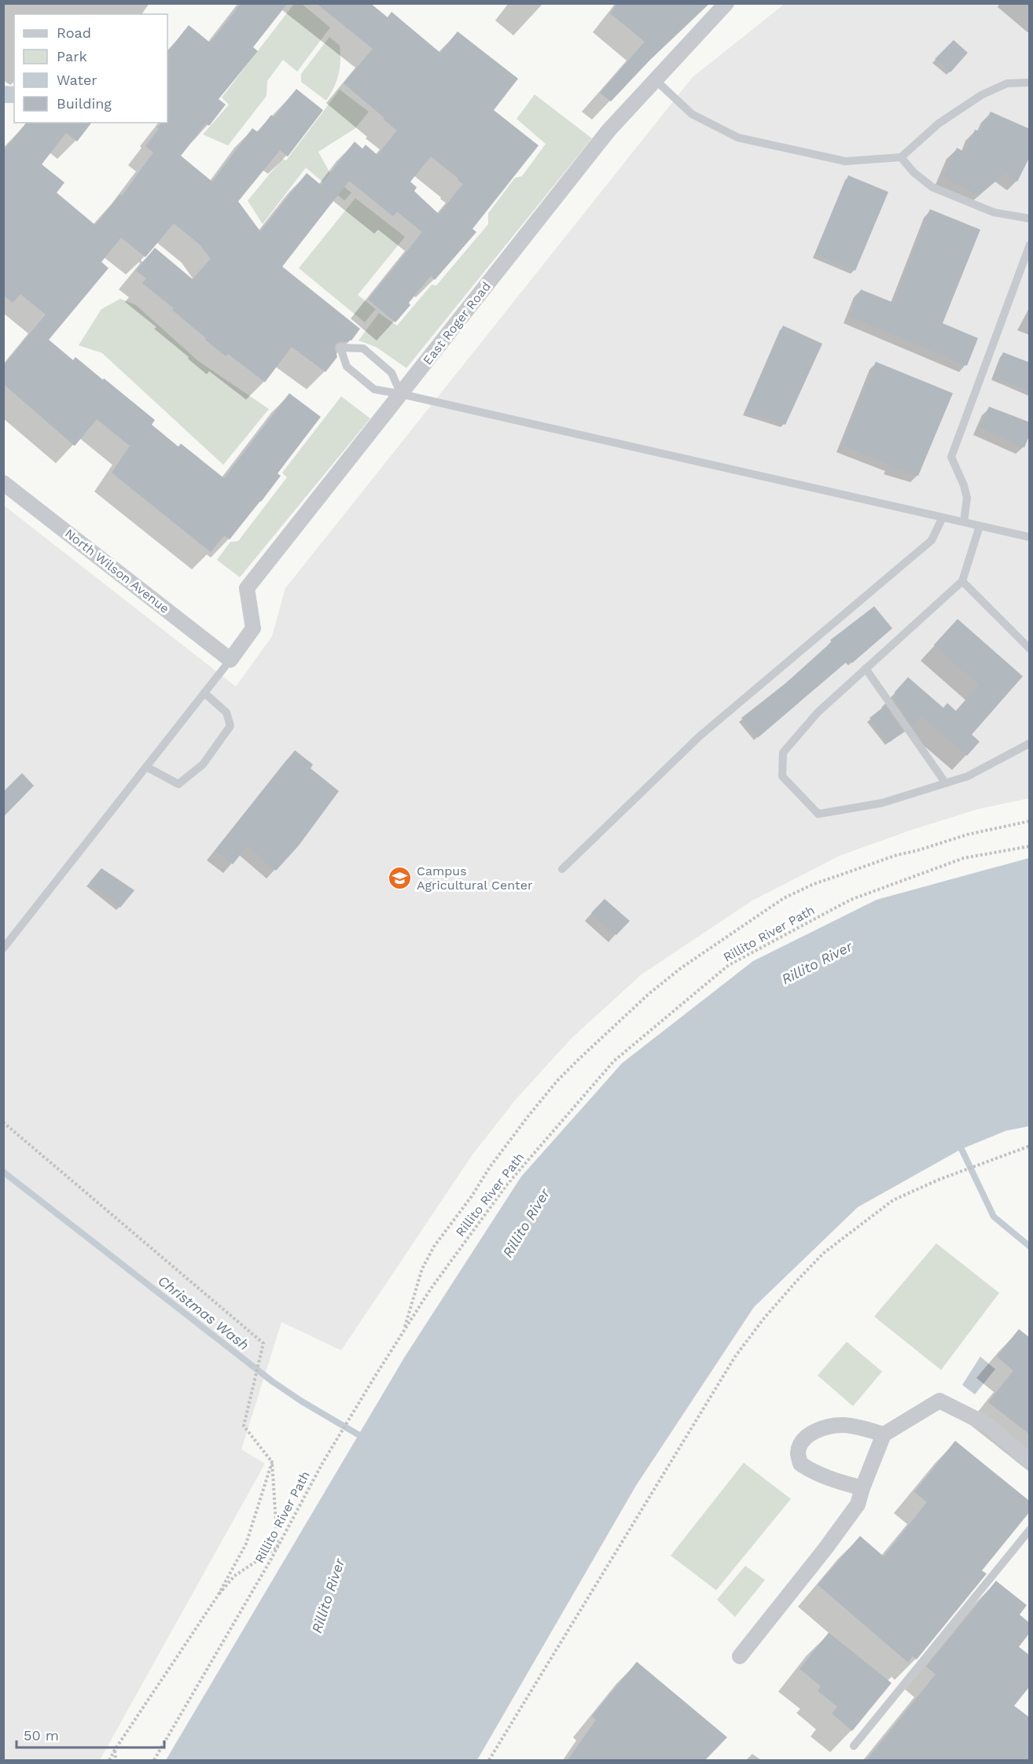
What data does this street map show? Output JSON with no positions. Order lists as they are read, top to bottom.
{
  "streets": {
    "street": ["East Roger Road", "North Wilson Avenue"],
    "path": ["Rillito River Path"]
  },
  "crossings": [
    ["East Roger Road", "North Wilson Avenue"]
  ],
  "water": ["Rillito River", "Christmas Wash"],
  "places": {
    "school or university": ["Campus Agricultural Center"]
  },
  "legend": [
    "Road",
    "Park",
    "Water",
    "Building"
  ],
  "scale_bar": "50 m"
}
